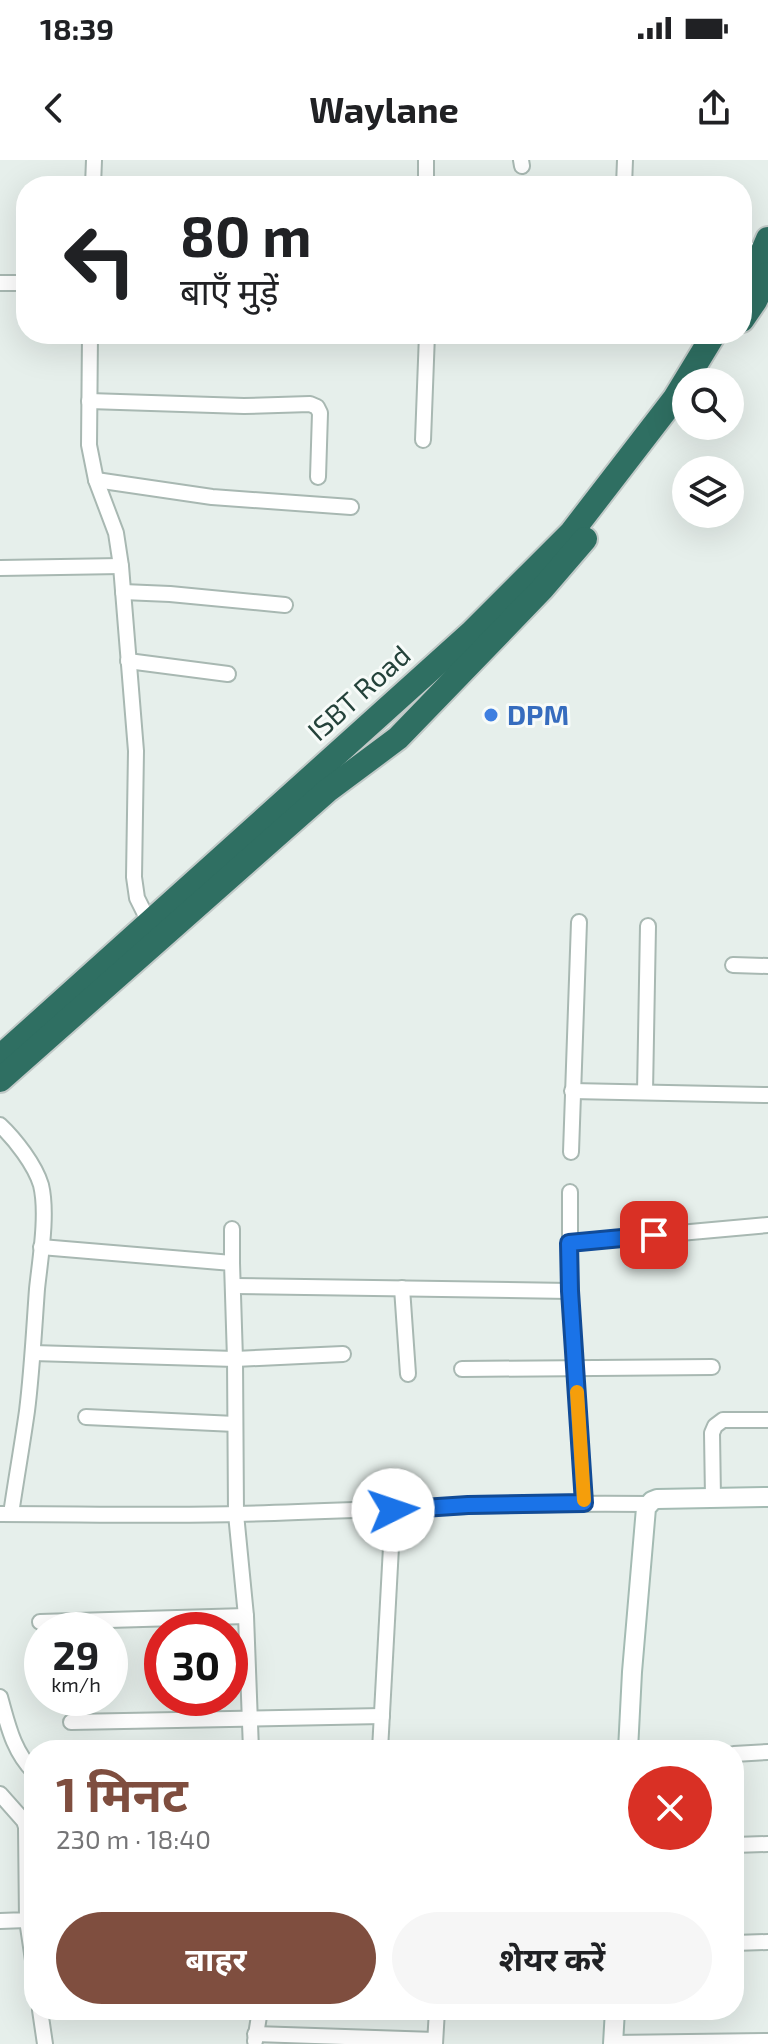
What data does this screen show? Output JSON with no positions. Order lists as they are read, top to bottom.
{
  "streets": {
    "highway": ["ISBT Road"]
  },
  "places": ["DPM"],
  "page": {
    "status": "18:39",
    "header": "Waylane",
    "turn": ["80 m", "बाएँ मुड़ें"],
    "speed": "29 km/h",
    "limit": "30",
    "heading": ["1 मिनट", "230 m · 18:40"],
    "buttons": ["बाहर", "शेयर करें"]
  }
}
